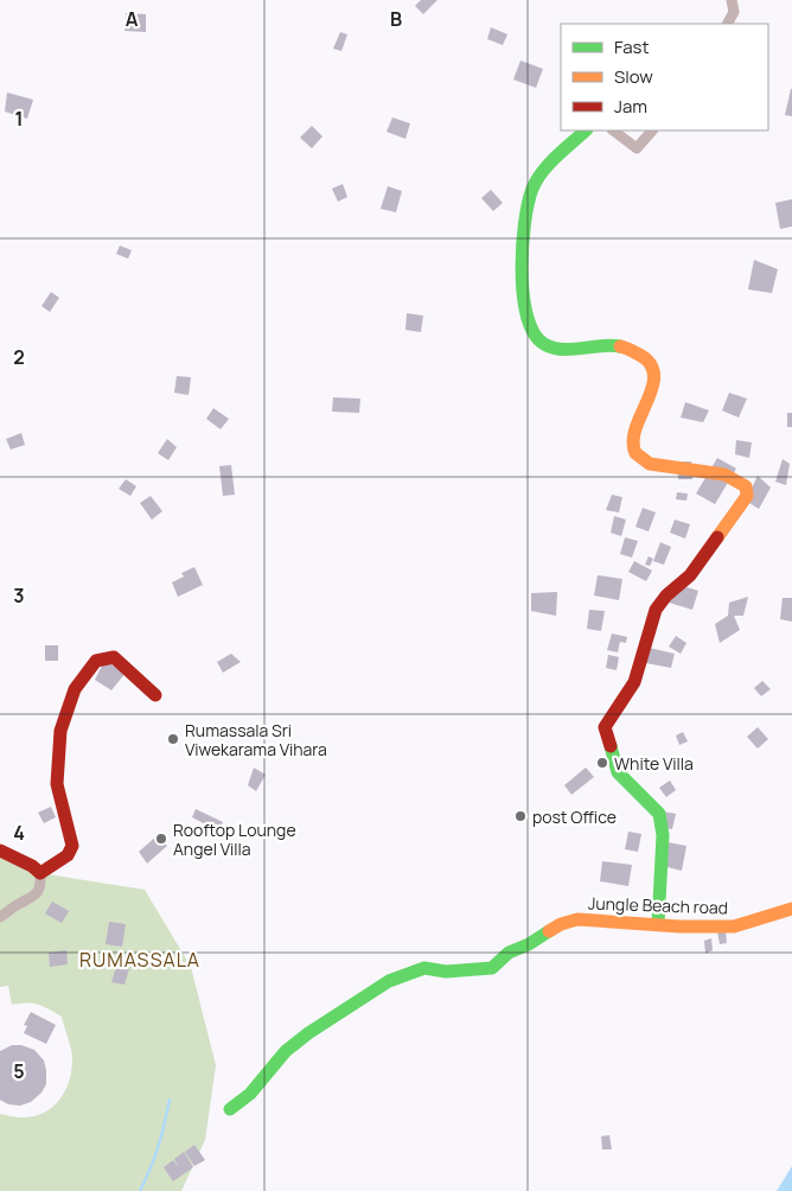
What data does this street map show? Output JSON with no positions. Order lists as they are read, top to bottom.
{
  "streets": {
    "street": ["Jungle Beach road"]
  },
  "districts": ["RUMASSALA"],
  "places": [
    "Rumassala Sri Viwekarama Vihara",
    "White Villa",
    "post Office",
    "Rooftop Lounge Angel Villa"
  ],
  "legend": ["Fast", "Slow", "Jam"],
  "grid": {
    "columns": ["A", "B"],
    "rows": [
      "1",
      "2",
      "3",
      "4",
      "5"
    ]
  }
}
